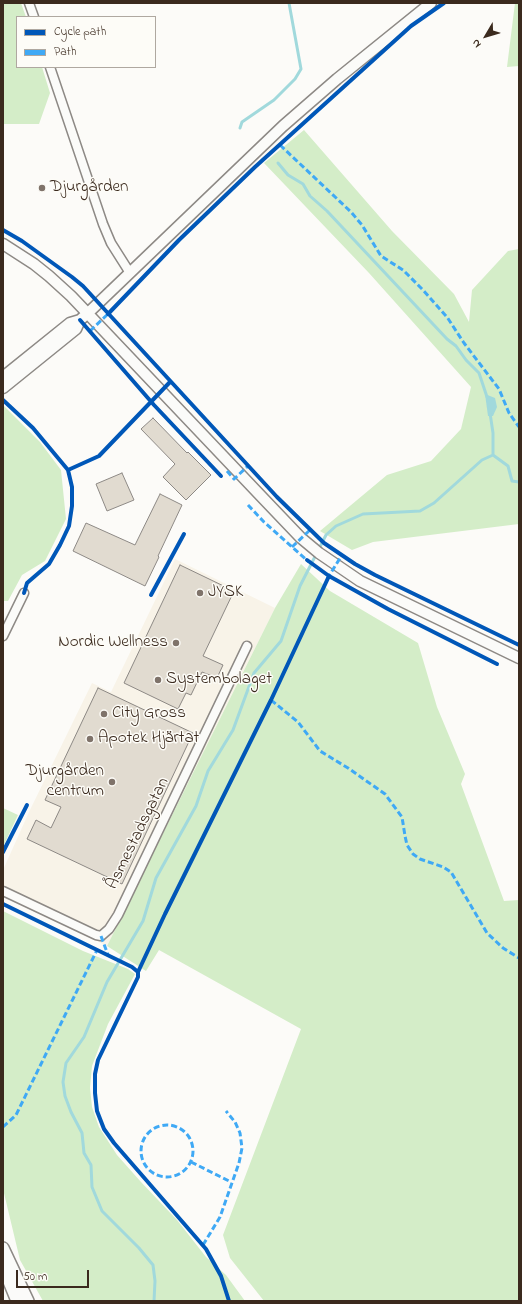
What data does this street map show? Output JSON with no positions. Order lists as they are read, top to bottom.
{
  "streets": {
    "street": ["Åsmestadsgatan"]
  },
  "places": [
    "Djurgården",
    "JYSK",
    "Nordic Wellness",
    "Systembolaget",
    "City Gross",
    "Apotek Hjärtat",
    "Djurgården centrum"
  ],
  "legend": ["Cycle path", "Path"],
  "scale_bar": "50 m",
  "north": "bottom left"
}
